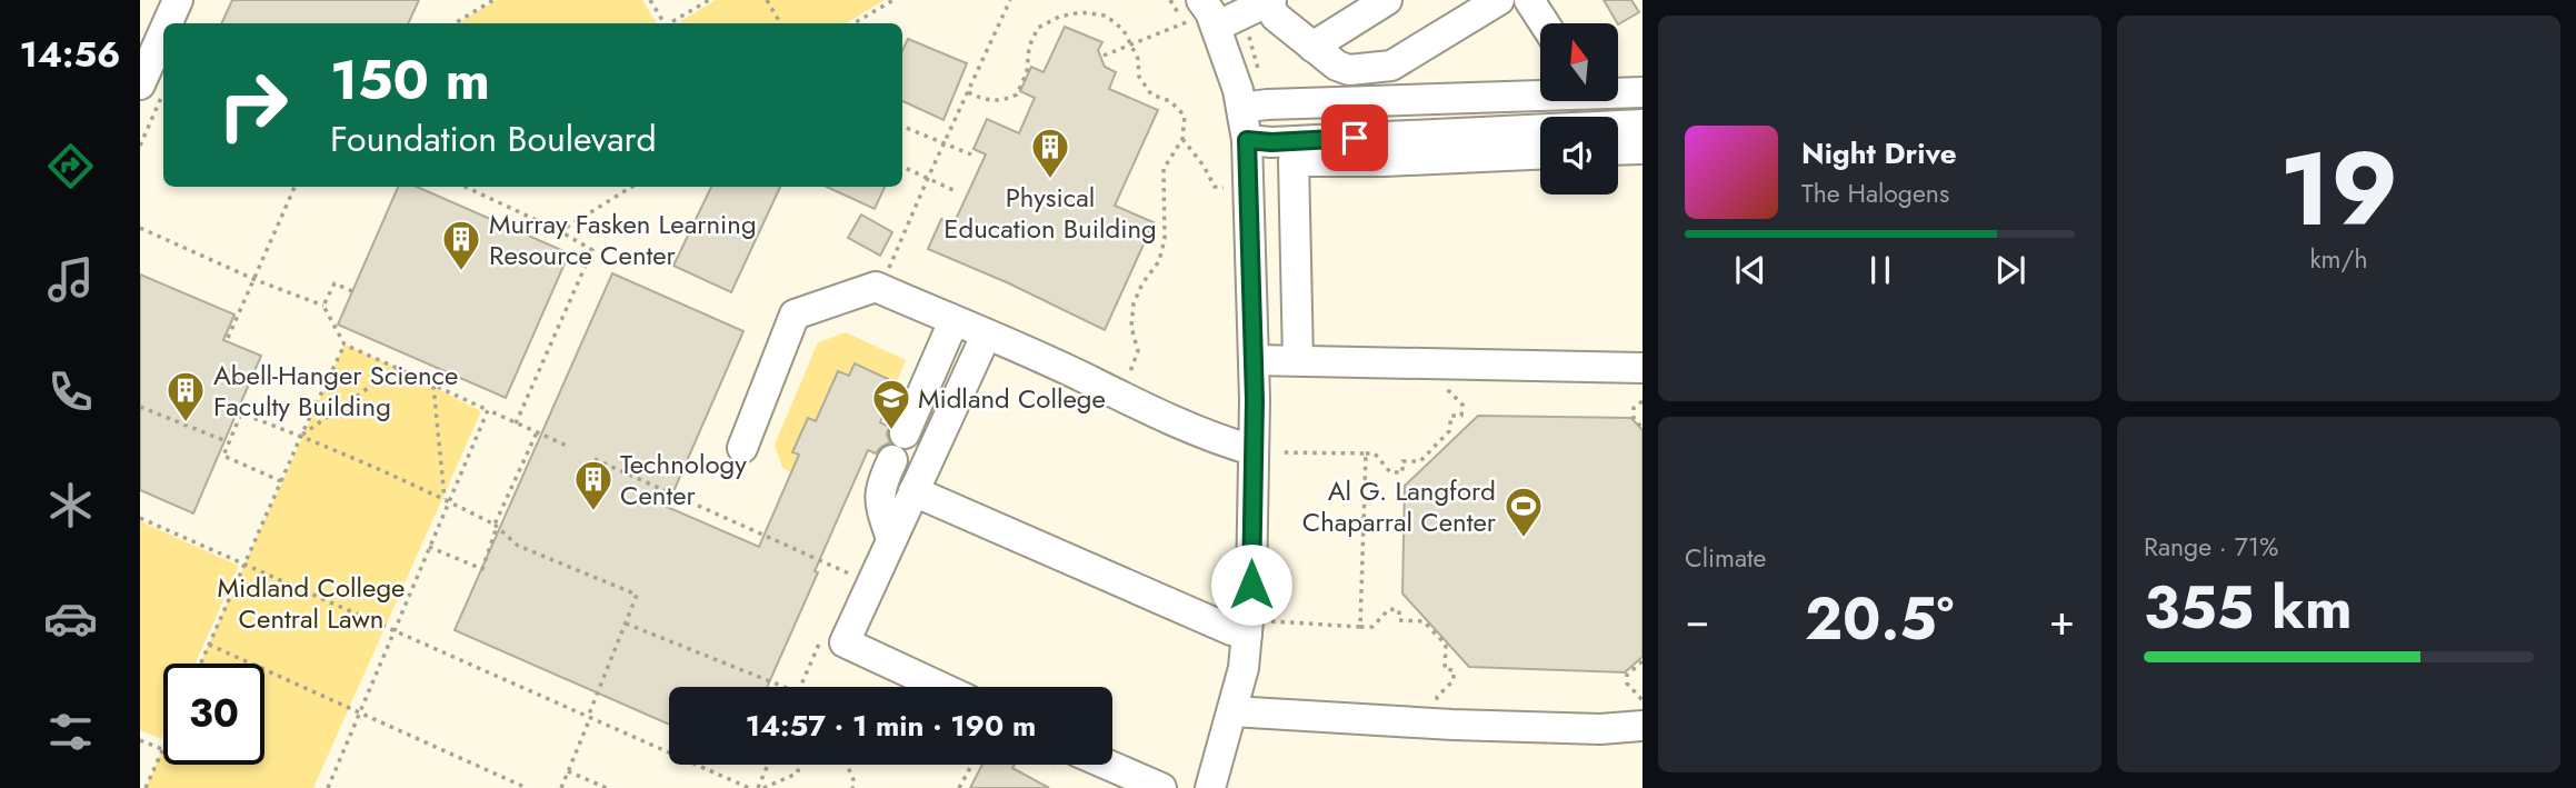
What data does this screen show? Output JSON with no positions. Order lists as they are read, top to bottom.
{
  "parks": ["Midland College Central Lawn"],
  "places": {
    "building": [
      "Physical Education Building",
      "Murray Fasken Learning Resource Center",
      "Abell-Hanger Science Faculty Building",
      "Technology Center"
    ],
    "school or university": ["Midland College"],
    "sports": ["Al G. Langford Chaparral Center"]
  },
  "north": "top",
  "page": {
    "tabs": "14:56",
    "tile": [
      ["19", "km/h"],
      "Climate",
      ["Range · 71%", "355 km"]
    ],
    "turn": ["150 m", "Foundation Boulevard"],
    "song": ["Night Drive", "The Halogens"],
    "heat": ["−", "20.5°", "+"],
    "limit": "30",
    "trip": "14:57 · 1 min · 190 m"
  }
}
